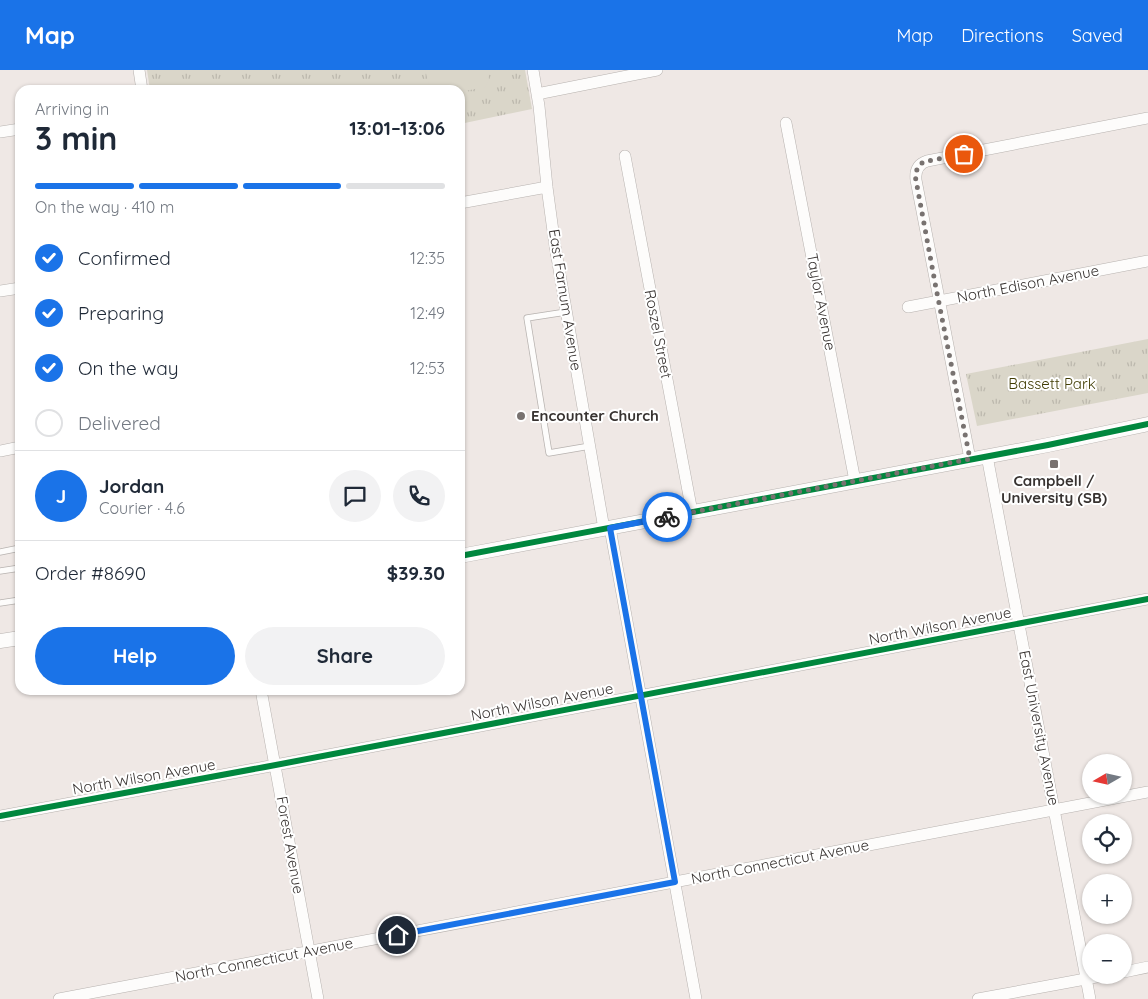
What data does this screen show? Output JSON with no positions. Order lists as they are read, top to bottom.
{
  "streets": {
    "street": [
      "North Edison Avenue",
      "East Farnum Avenue",
      "Taylor Avenue",
      "Roszel Street",
      "North Wilson Avenue",
      "East University Avenue",
      "Forest Avenue",
      "North Connecticut Avenue"
    ]
  },
  "crossings": [
    ["East Farnum Avenue", "North Wilson Avenue"],
    ["East Farnum Avenue", "North Connecticut Avenue"],
    ["North Wilson Avenue", "East University Avenue"],
    ["North Wilson Avenue", "Forest Avenue"],
    ["East University Avenue", "North Connecticut Avenue"],
    ["Forest Avenue", "North Connecticut Avenue"]
  ],
  "parks": ["Bassett Park"],
  "places": {
    "other": ["Encounter Church"],
    "transit": ["Campbell / University (SB)"]
  },
  "north": "left",
  "page": {
    "header": "Map",
    "nav": ["Map", "Directions", "Saved"],
    "heading": ["3 min", "Arriving in", "13:01–13:06"],
    "panel": [
      "Jordan",
      "Courier · 4.6",
      "Order #8690",
      "$39.30"
    ],
    "bar": "On the way · 410 m",
    "list": [
      ["Confirmed", "12:35"],
      ["Preparing", "12:49"],
      ["On the way", "12:53"],
      "Delivered"
    ],
    "round": "J",
    "buttons": ["Help", "Share"],
    "map_buttons": ["+", "−"]
  }
}
